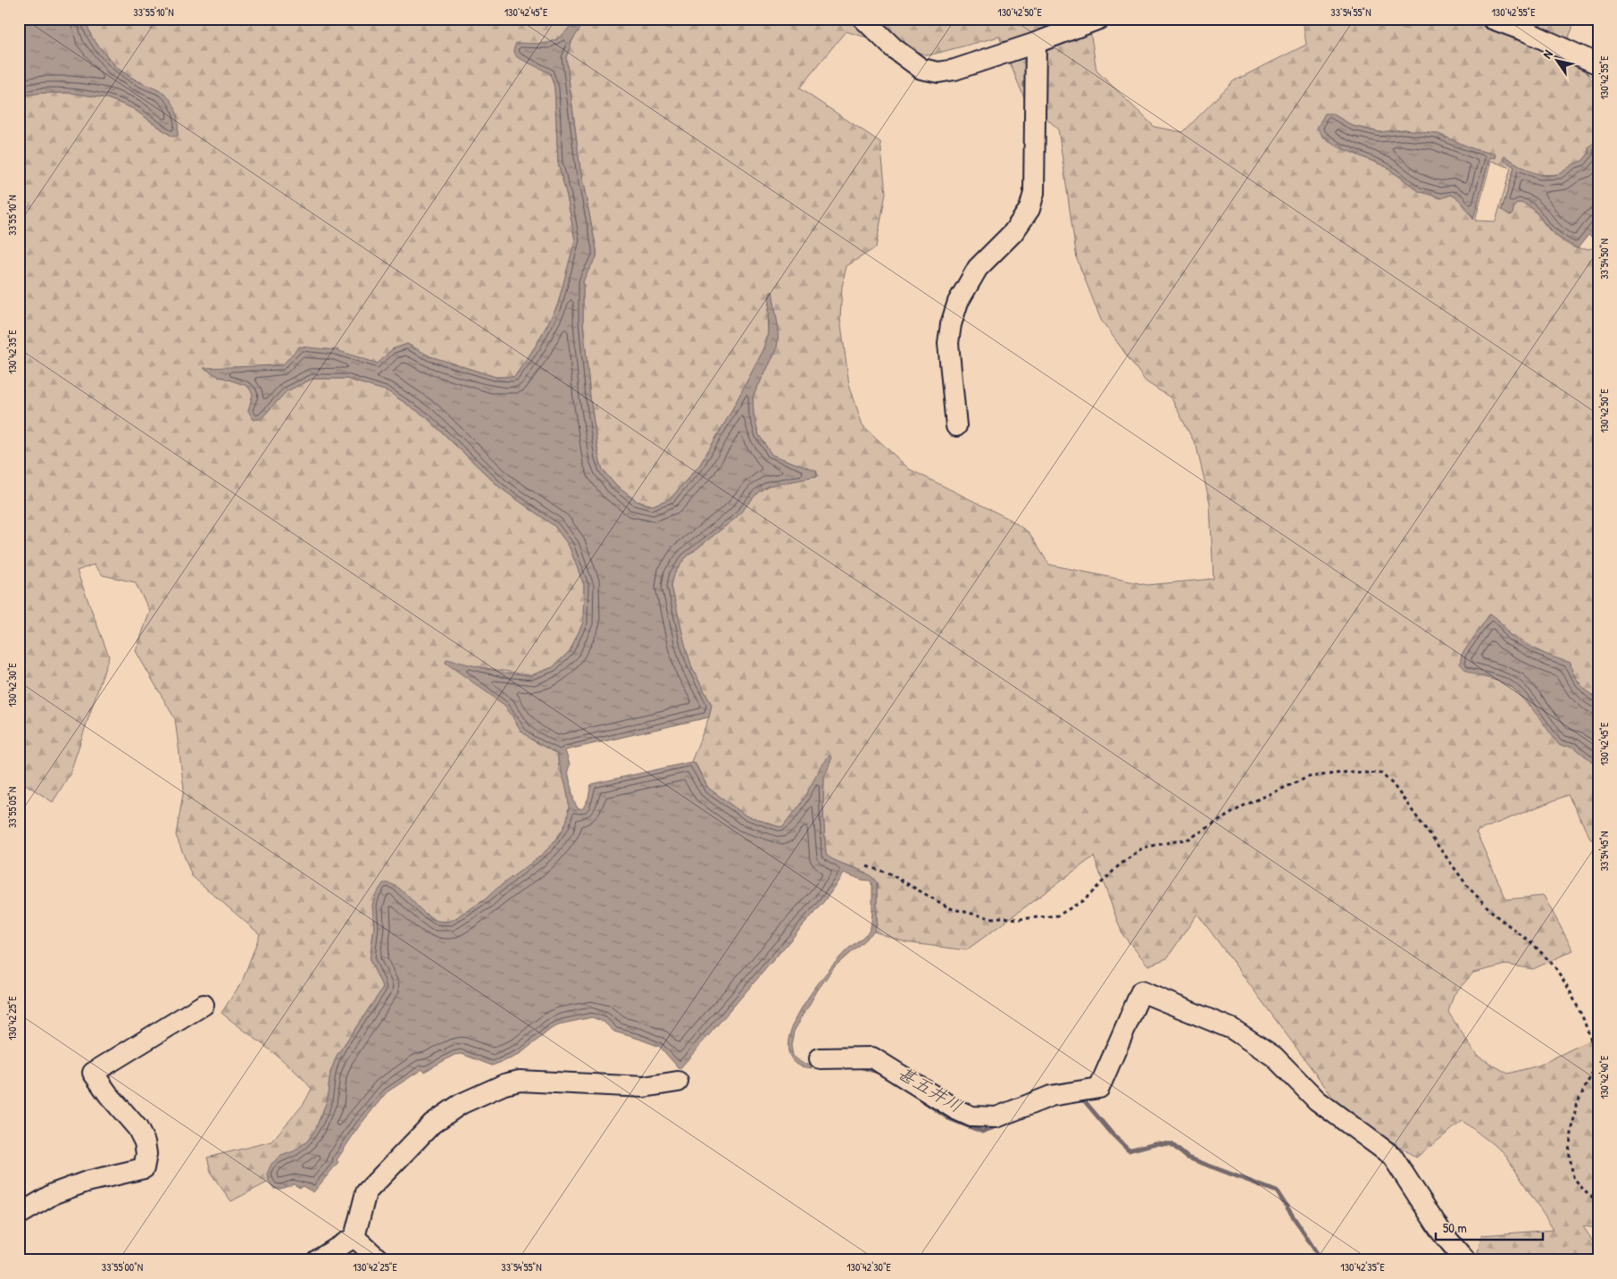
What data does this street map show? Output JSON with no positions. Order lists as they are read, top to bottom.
{
  "water": ["甚五井川"],
  "scale_bar": "50 m",
  "north": "top left",
  "coordinates": [
    "33°55'10\"N",
    "130°42'45\"E",
    "130°42'50\"E",
    "33°54'55\"N",
    "130°42'55\"E",
    "33°54'50\"N",
    "130°42'35\"E",
    "130°42'30\"E",
    "33°55'05\"N",
    "33°54'45\"N",
    "130°42'25\"E",
    "130°42'40\"E",
    "33°55'00\"N"
  ]
}
